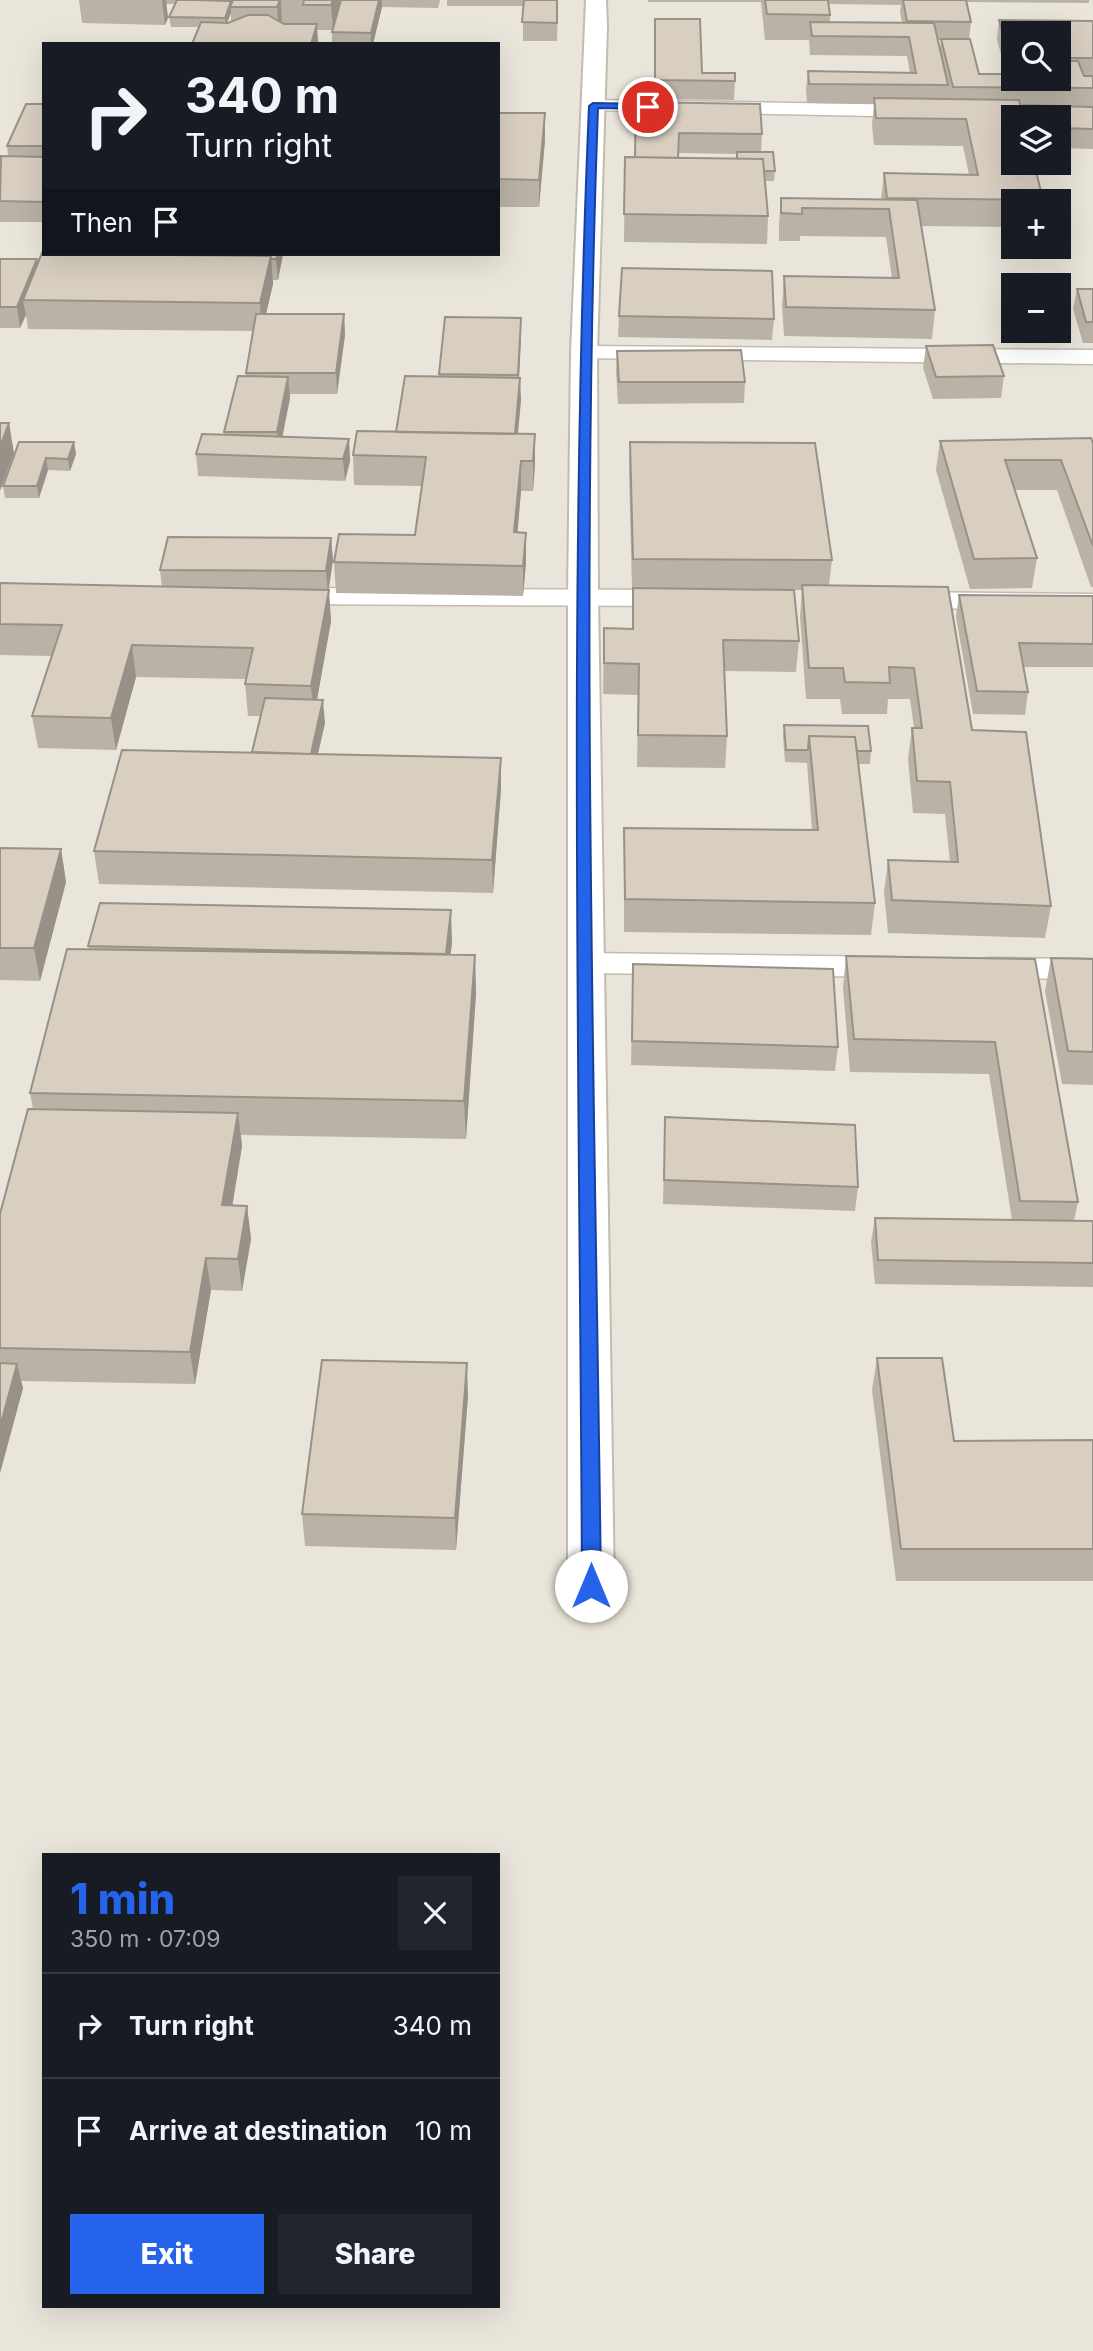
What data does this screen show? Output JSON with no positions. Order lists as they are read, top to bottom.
{
  "page": {
    "map_buttons": ["+", "−"],
    "turn": ["340 m", "Turn right"],
    "then": "Then",
    "heading": ["1 min", "350 m · 07:09"],
    "list": [
      {
        "name": "Turn right",
        "value": "340 m"
      },
      {
        "name": "Arrive at destination",
        "value": "10 m"
      }
    ],
    "buttons": ["Exit", "Share"]
  }
}
